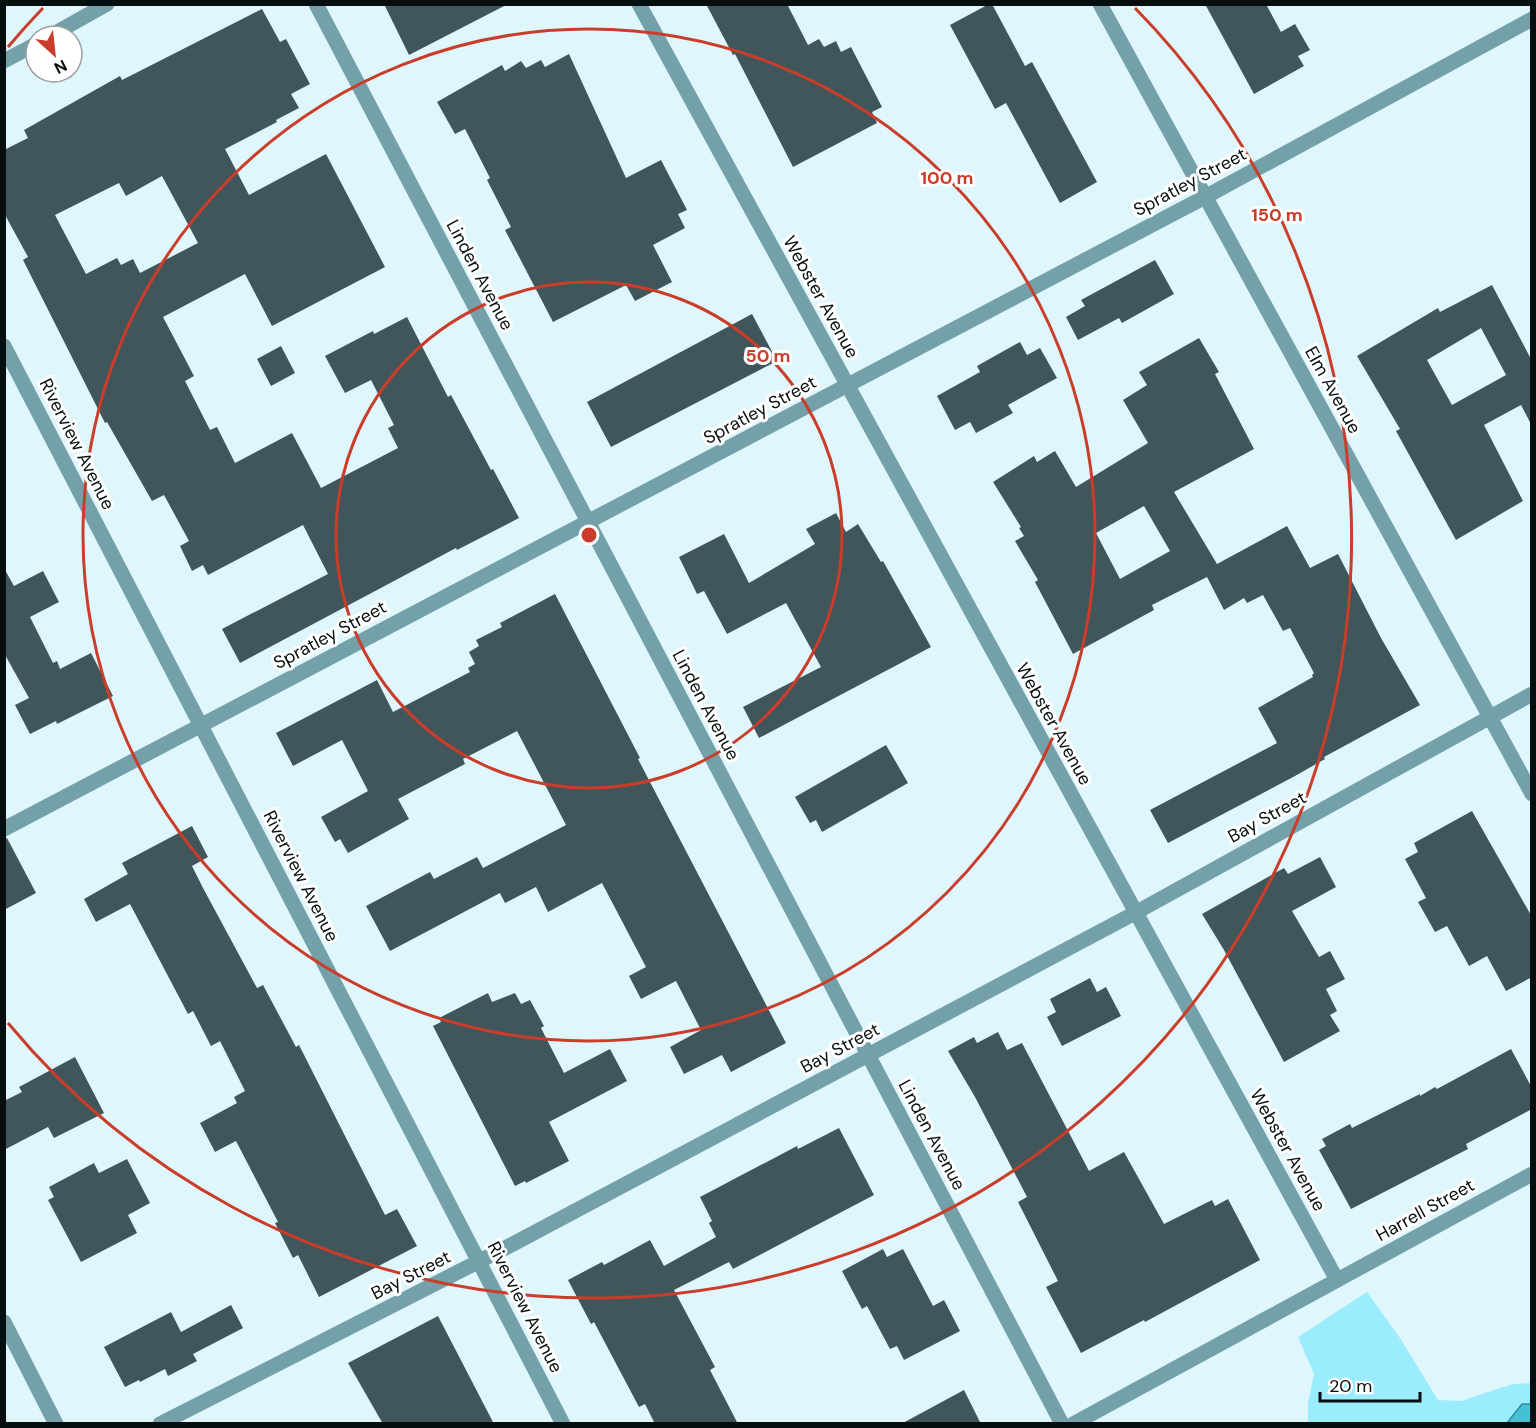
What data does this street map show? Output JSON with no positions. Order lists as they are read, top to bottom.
{
  "streets": {
    "street": [
      "Spratley Street",
      "Linden Avenue",
      "Webster Avenue",
      "Elm Avenue",
      "Riverview Avenue",
      "Bay Street",
      "Harrell Street"
    ]
  },
  "crossings": [
    ["Spratley Street", "Linden Avenue"],
    ["Spratley Street", "Webster Avenue"],
    ["Spratley Street", "Elm Avenue"],
    ["Spratley Street", "Riverview Avenue"],
    ["Linden Avenue", "Bay Street"],
    ["Webster Avenue", "Bay Street"],
    ["Webster Avenue", "Harrell Street"],
    ["Elm Avenue", "Bay Street"],
    ["Riverview Avenue", "Bay Street"]
  ],
  "scale_bar": "20 m",
  "north": "bottom right",
  "rings": ["100 m", "150 m", "50 m"]
}
